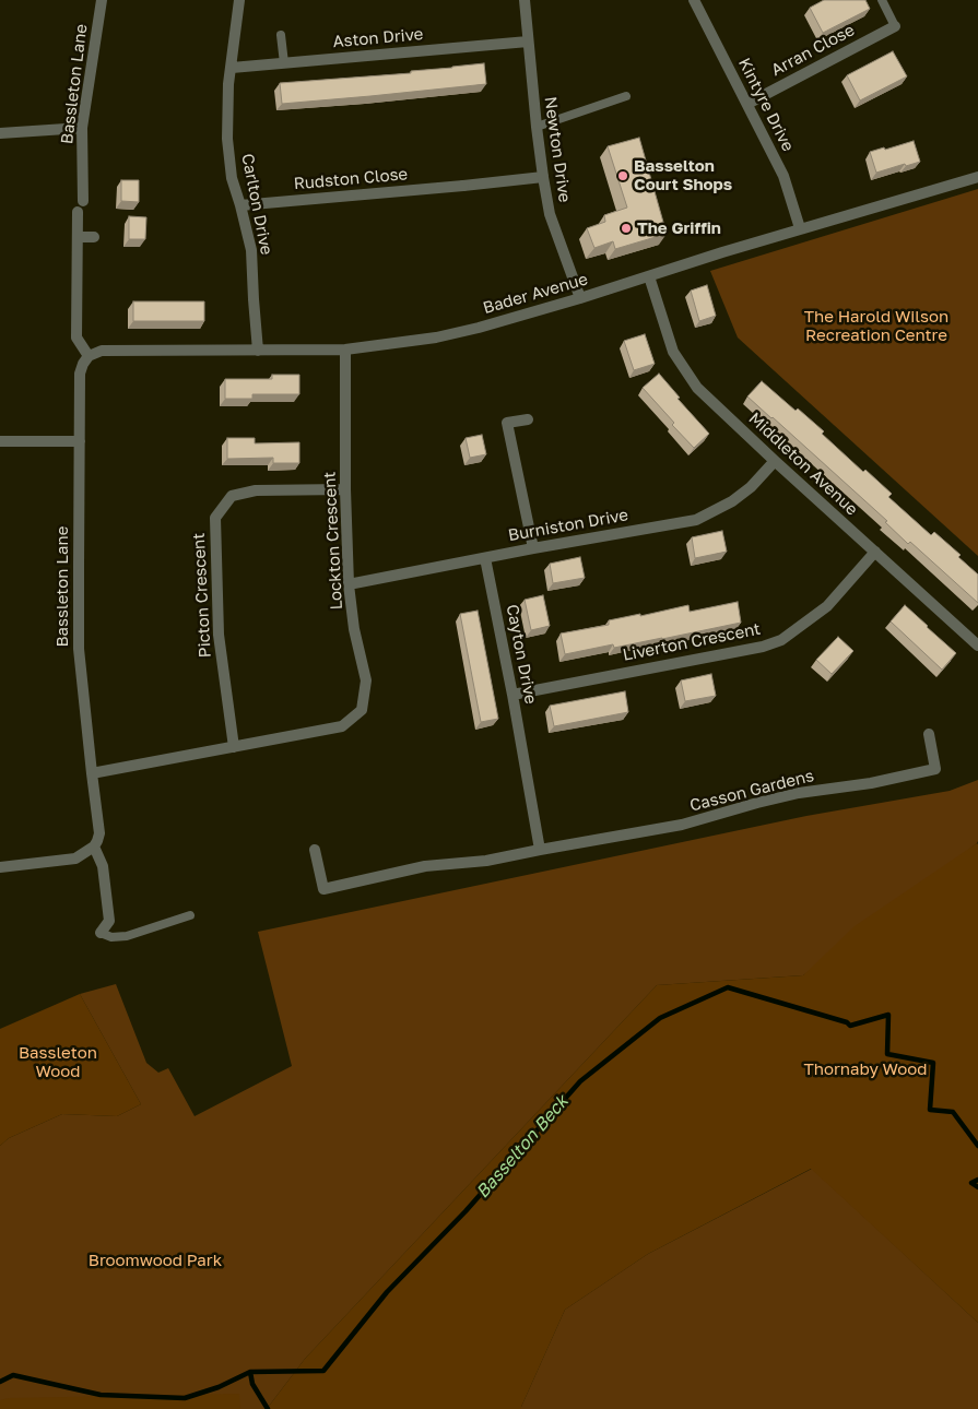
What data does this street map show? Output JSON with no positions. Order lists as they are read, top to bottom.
{
  "streets": {
    "street": [
      "Aston Drive",
      "Arran Close",
      "Bassleton Lane",
      "Kintyre Drive",
      "Newton Drive",
      "Rudston Close",
      "Carlton Drive",
      "Bader Avenue",
      "Middleton Avenue",
      "Burniston Drive",
      "Lockton Crescent",
      "Picton Crescent",
      "Liverton Crescent",
      "Cayton Drive",
      "Casson Gardens"
    ]
  },
  "crossings": [
    ["Aston Drive", "Newton Drive"],
    ["Aston Drive", "Carlton Drive"],
    ["Arran Close", "Kintyre Drive"],
    ["Bassleton Lane", "Bader Avenue"],
    ["Bassleton Lane", "Lockton Crescent"],
    ["Kintyre Drive", "Bader Avenue"],
    ["Newton Drive", "Rudston Close"],
    ["Newton Drive", "Bader Avenue"],
    ["Rudston Close", "Carlton Drive"],
    ["Carlton Drive", "Bader Avenue"],
    ["Bader Avenue", "Middleton Avenue"],
    ["Bader Avenue", "Lockton Crescent"],
    ["Middleton Avenue", "Burniston Drive"],
    ["Middleton Avenue", "Liverton Crescent"],
    ["Burniston Drive", "Lockton Crescent"],
    ["Burniston Drive", "Cayton Drive"],
    ["Lockton Crescent", "Picton Crescent"],
    ["Liverton Crescent", "Cayton Drive"],
    ["Cayton Drive", "Casson Gardens"]
  ],
  "water": ["Basselton Beck"],
  "parks": [
    "The Harold Wilson Recreation Centre",
    "Bassleton Wood",
    "Thornaby Wood",
    "Broomwood Park"
  ],
  "places": ["Basselton Court Shops", "The Griffin"]
}
